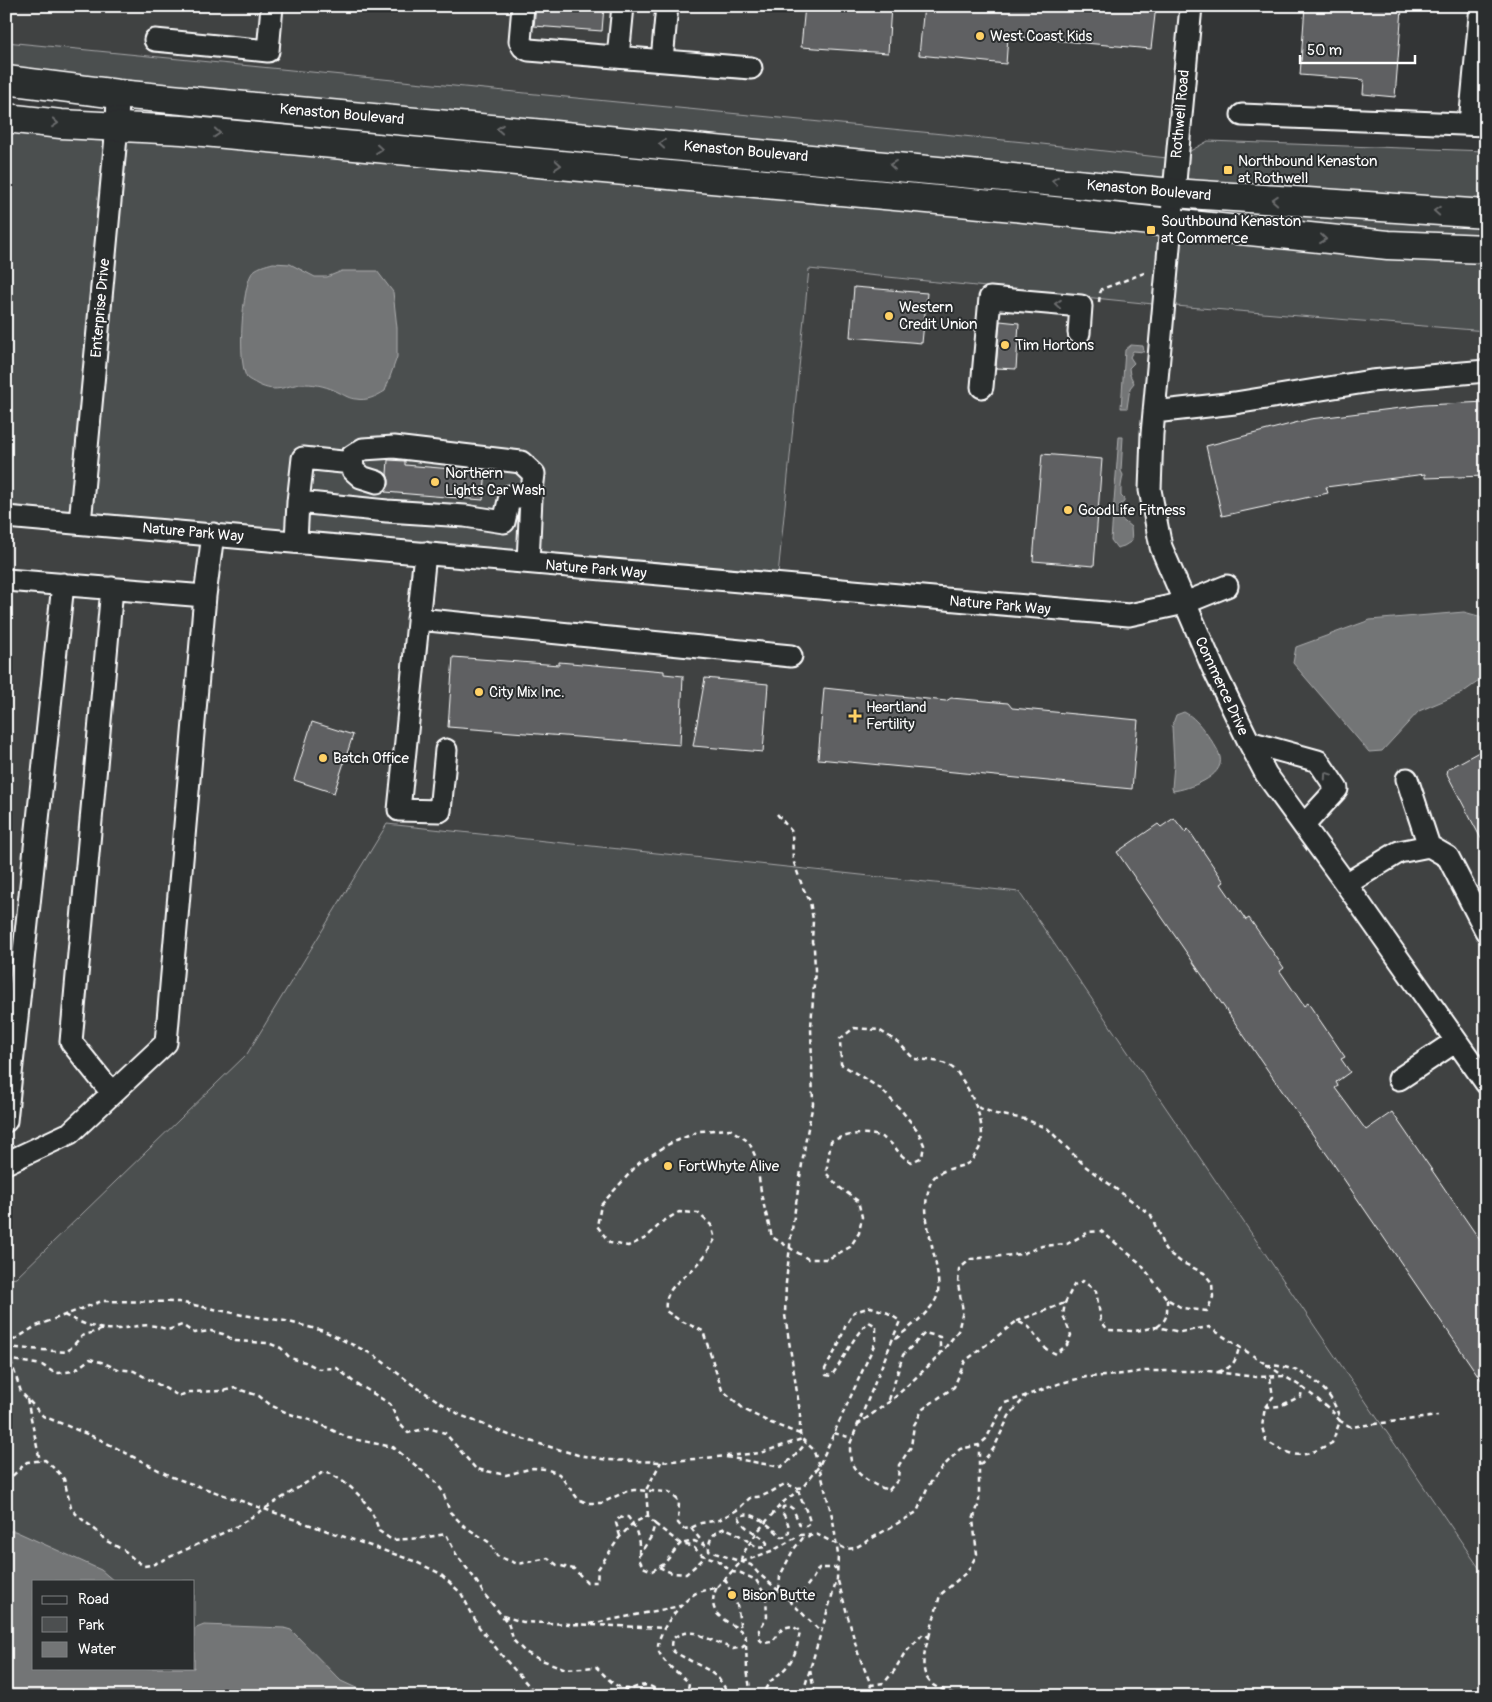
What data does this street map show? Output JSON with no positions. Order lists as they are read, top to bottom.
{
  "streets": {
    "main road": ["Kenaston Boulevard"],
    "street": [
      "Rothwell Road",
      "Enterprise Drive",
      "Nature Park Way",
      "Commerce Drive"
    ]
  },
  "crossings": [
    ["Kenaston Boulevard", "Rothwell Road"],
    ["Kenaston Boulevard", "Enterprise Drive"],
    ["Kenaston Boulevard", "Commerce Drive"],
    ["Rothwell Road", "Commerce Drive"],
    ["Enterprise Drive", "Nature Park Way"],
    ["Nature Park Way", "Commerce Drive"]
  ],
  "places": {
    "other": [
      "West Coast Kids",
      "Western Credit Union",
      "Tim Hortons",
      "Northern Lights Car Wash",
      "GoodLife Fitness",
      "City Mix Inc.",
      "Batch Office",
      "FortWhyte Alive",
      "Bison Butte"
    ],
    "transit": ["Northbound Kenaston at Rothwell", "Southbound Kenaston at Commerce"],
    "health": ["Heartland Fertility"]
  },
  "legend": ["Road", "Park", "Water"],
  "scale_bar": "50 m"
}
